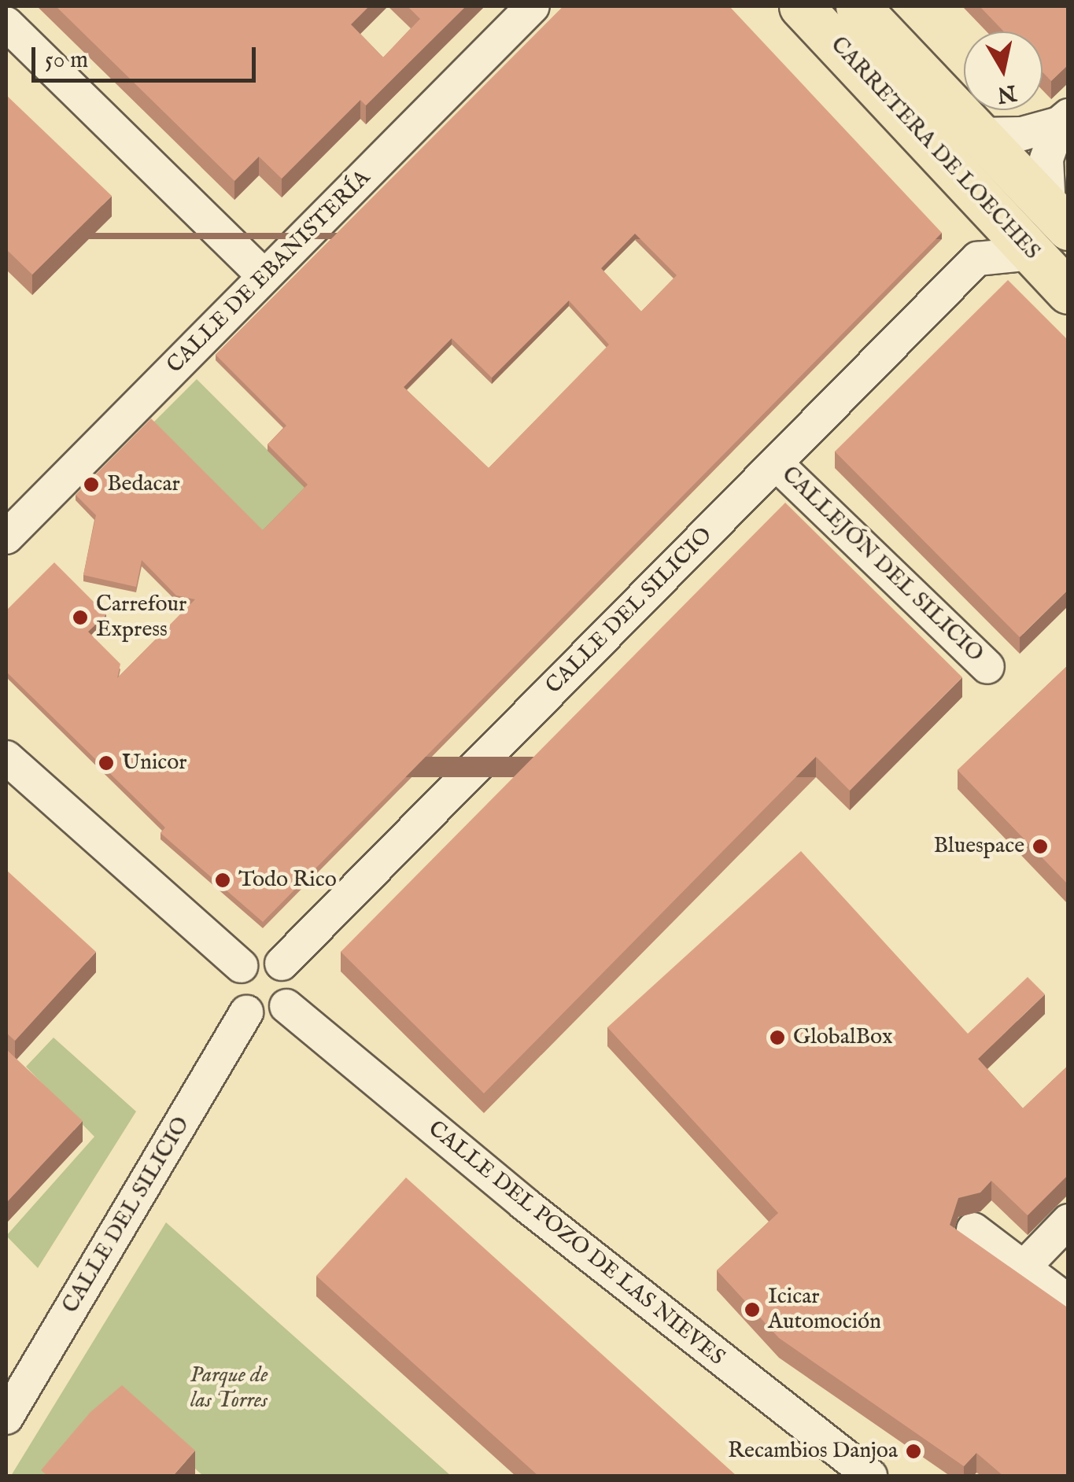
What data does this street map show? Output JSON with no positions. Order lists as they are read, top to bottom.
{
  "streets": {
    "main road": ["CARRETERA DE LOECHES"],
    "street": [
      "CALLE DE EBANISTERÍA",
      "CALLEJÓN DEL SILICIO",
      "CALLE DEL SILICIO",
      "CALLE DEL POZO DE LAS NIEVES"
    ]
  },
  "crossings": [
    ["CALLEJÓN DEL SILICIO", "CALLE DEL SILICIO"],
    ["CALLE DEL SILICIO", "CALLE DEL POZO DE LAS NIEVES"]
  ],
  "parks": ["Parque de las Torres"],
  "places": [
    "Bedacar",
    "Carrefour Express",
    "Unicor",
    "Bluespace",
    "Todo Rico",
    "GlobalBox",
    "Icicar Automoción",
    "Recambios Danjoa"
  ],
  "scale_bar": "50 m",
  "north": "bottom"
}
